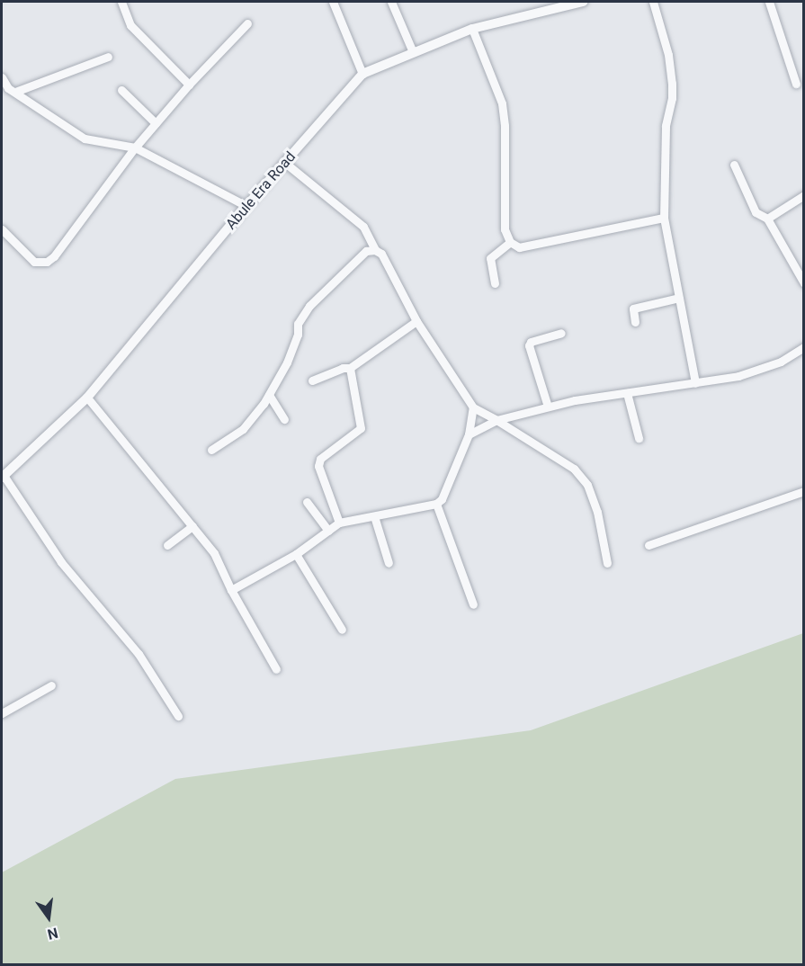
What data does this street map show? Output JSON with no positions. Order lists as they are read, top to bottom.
{
  "streets": {
    "street": ["Abule Era Road"]
  },
  "north": "bottom"
}
